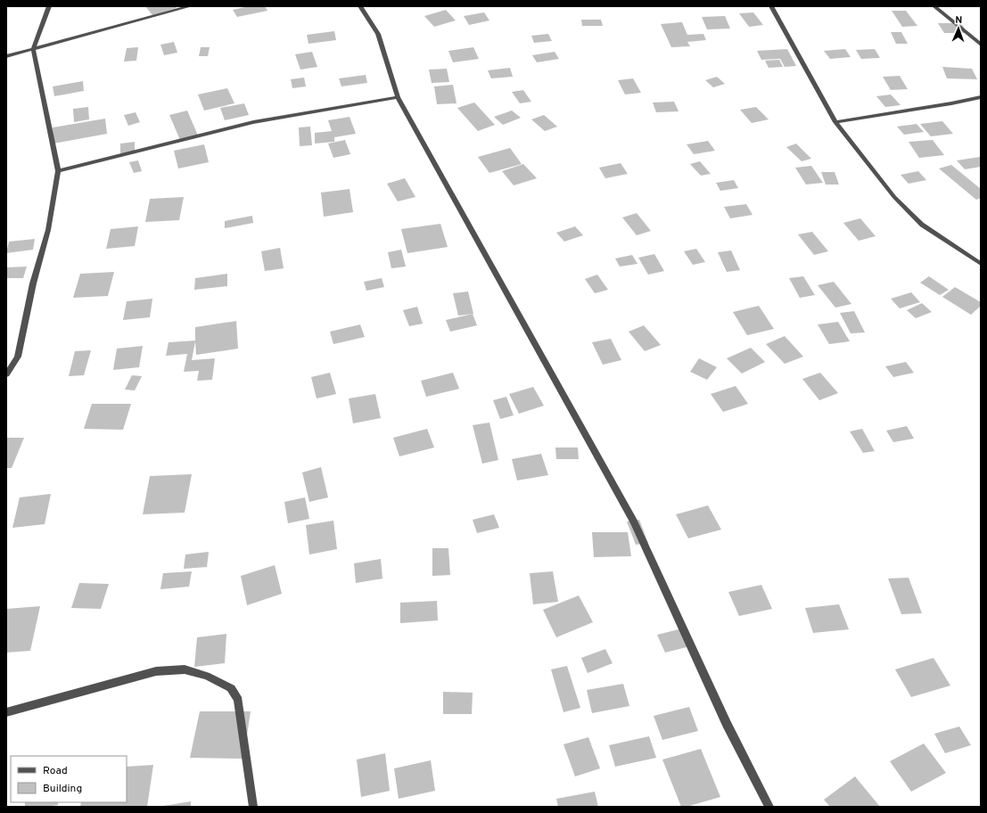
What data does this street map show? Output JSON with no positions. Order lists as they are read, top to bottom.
{
  "legend": ["Road", "Building"],
  "north": "top"
}
